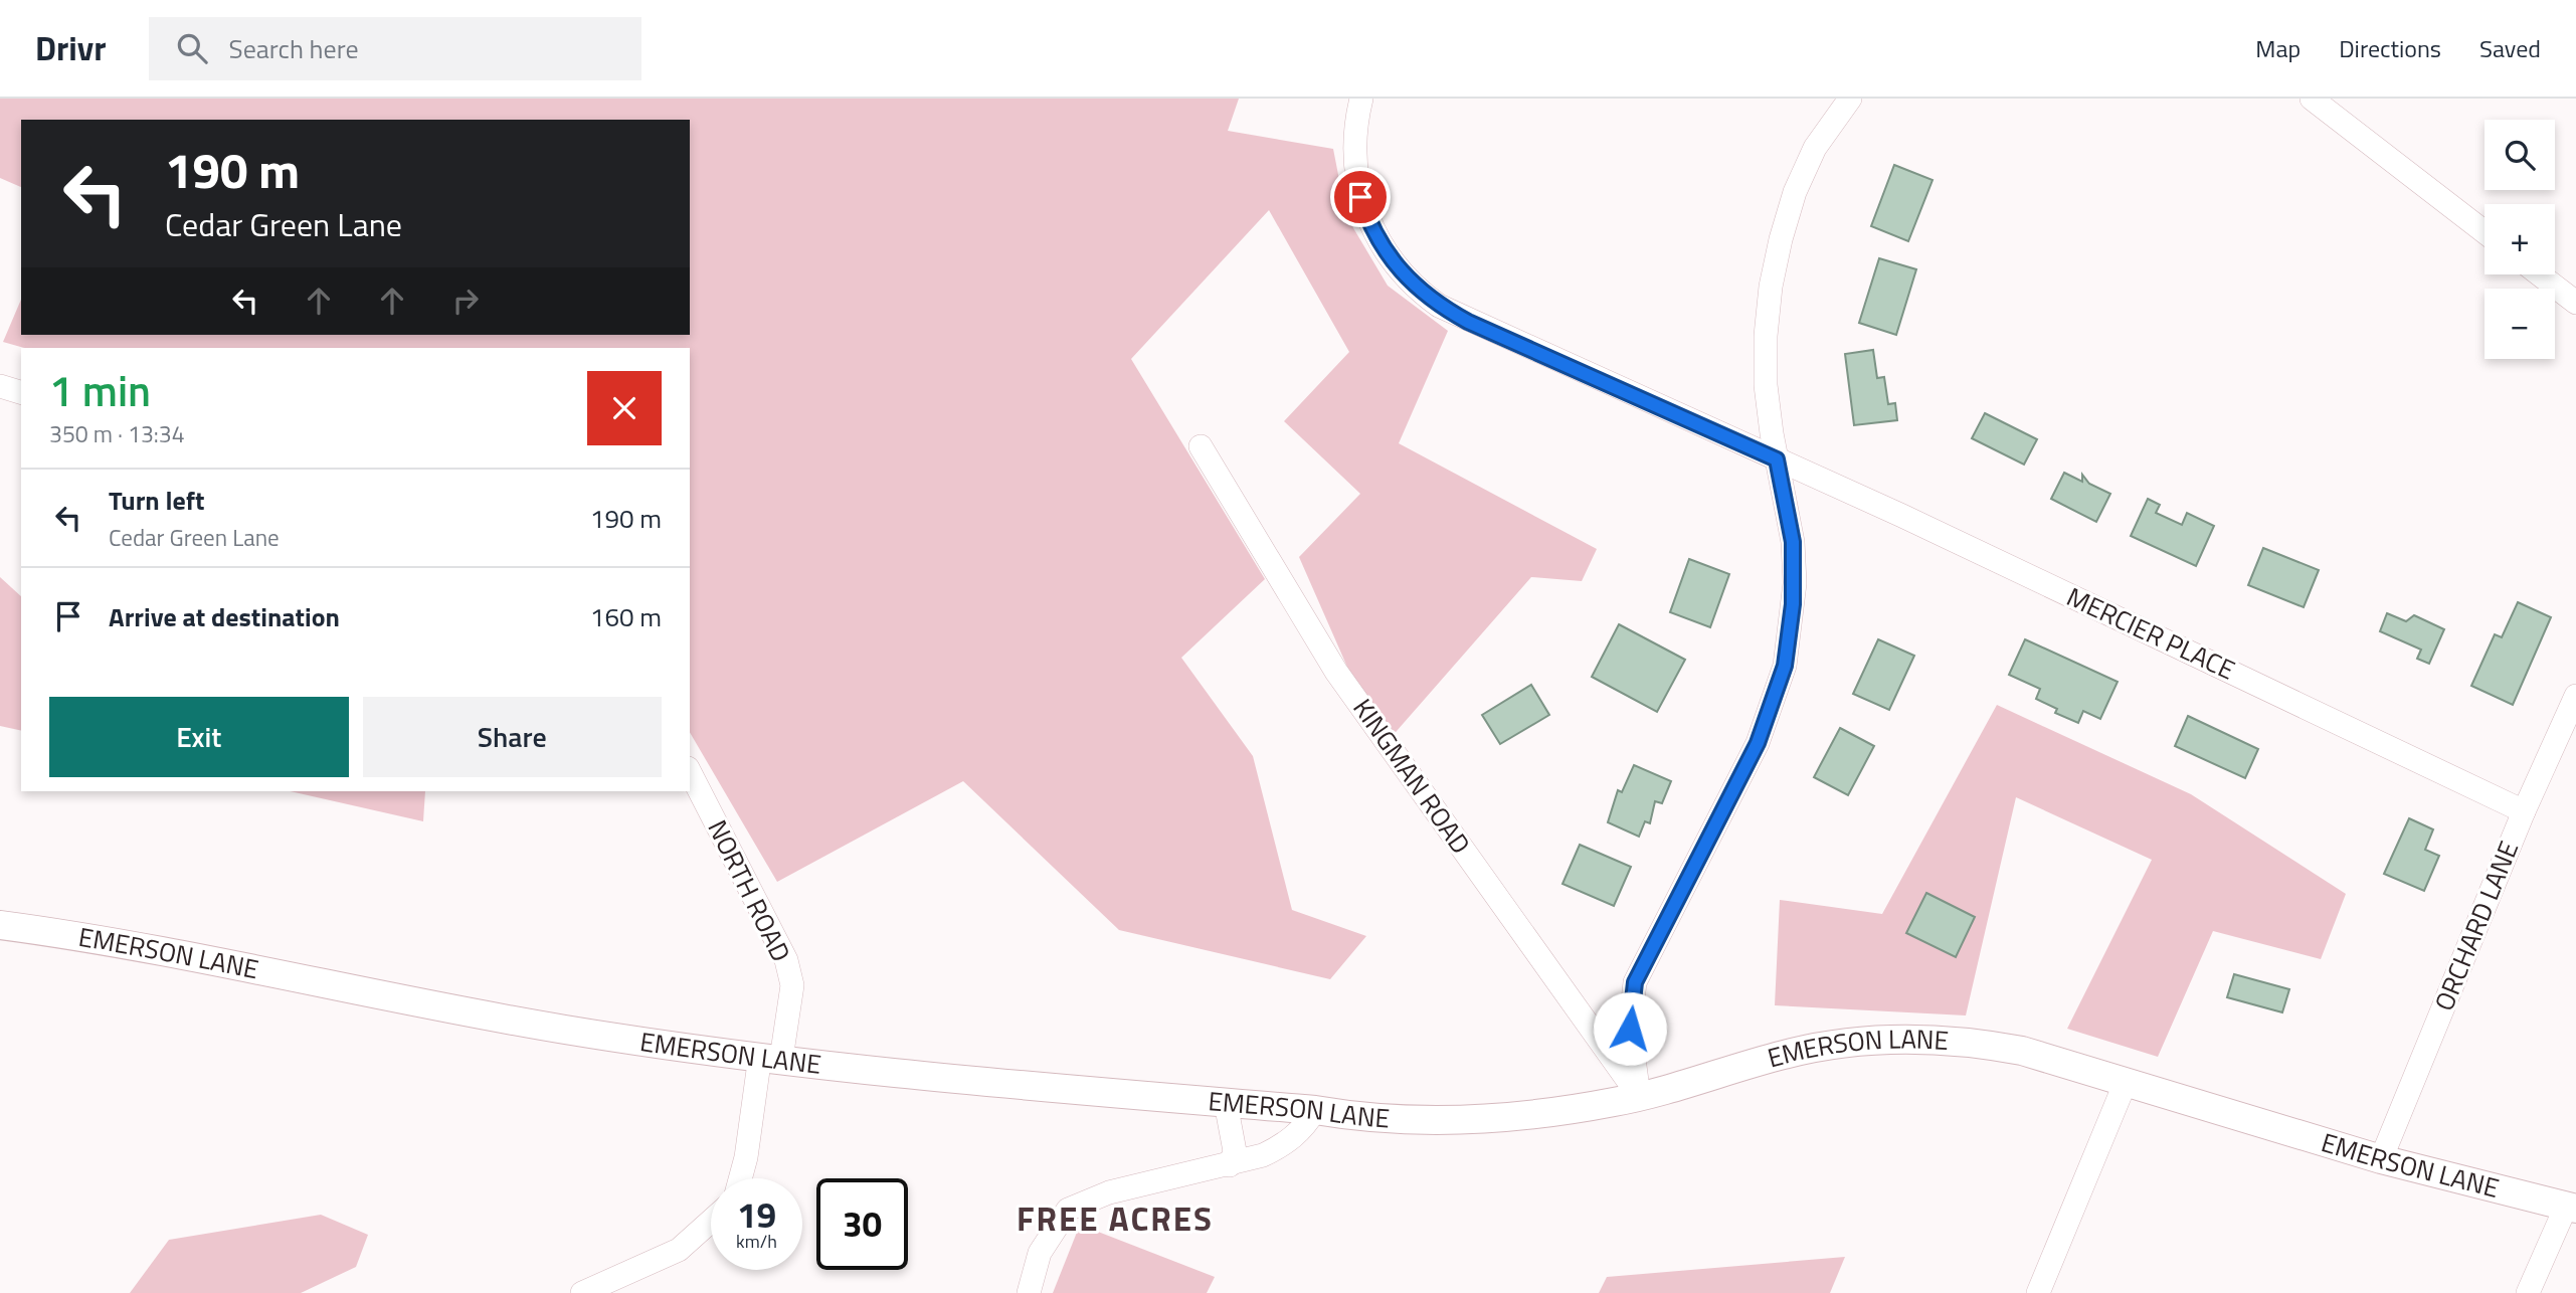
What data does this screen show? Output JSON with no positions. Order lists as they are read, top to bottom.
{
  "streets": {
    "street": [
      "MERCIER PLACE",
      "KINGMAN ROAD",
      "NORTH ROAD",
      "ORCHARD LANE",
      "EMERSON LANE"
    ]
  },
  "crossings": [
    ["MERCIER PLACE", "ORCHARD LANE"],
    ["KINGMAN ROAD", "EMERSON LANE"],
    ["NORTH ROAD", "EMERSON LANE"],
    ["ORCHARD LANE", "EMERSON LANE"]
  ],
  "districts": ["FREE ACRES"],
  "page": {
    "header": "Drivr",
    "search": "Search here",
    "nav": ["Map", "Directions", "Saved"],
    "map_buttons": ["+", "−"],
    "turn": ["190 m", "Cedar Green Lane"],
    "heading": ["1 min", "350 m · 13:34"],
    "list": [
      {
        "name": "Turn left",
        "note": "Cedar Green Lane",
        "value": "190 m"
      },
      {
        "name": "Arrive at destination",
        "value": "160 m"
      }
    ],
    "buttons": ["Exit", "Share"],
    "speed": "19 km/h",
    "limit": "30"
  }
}
